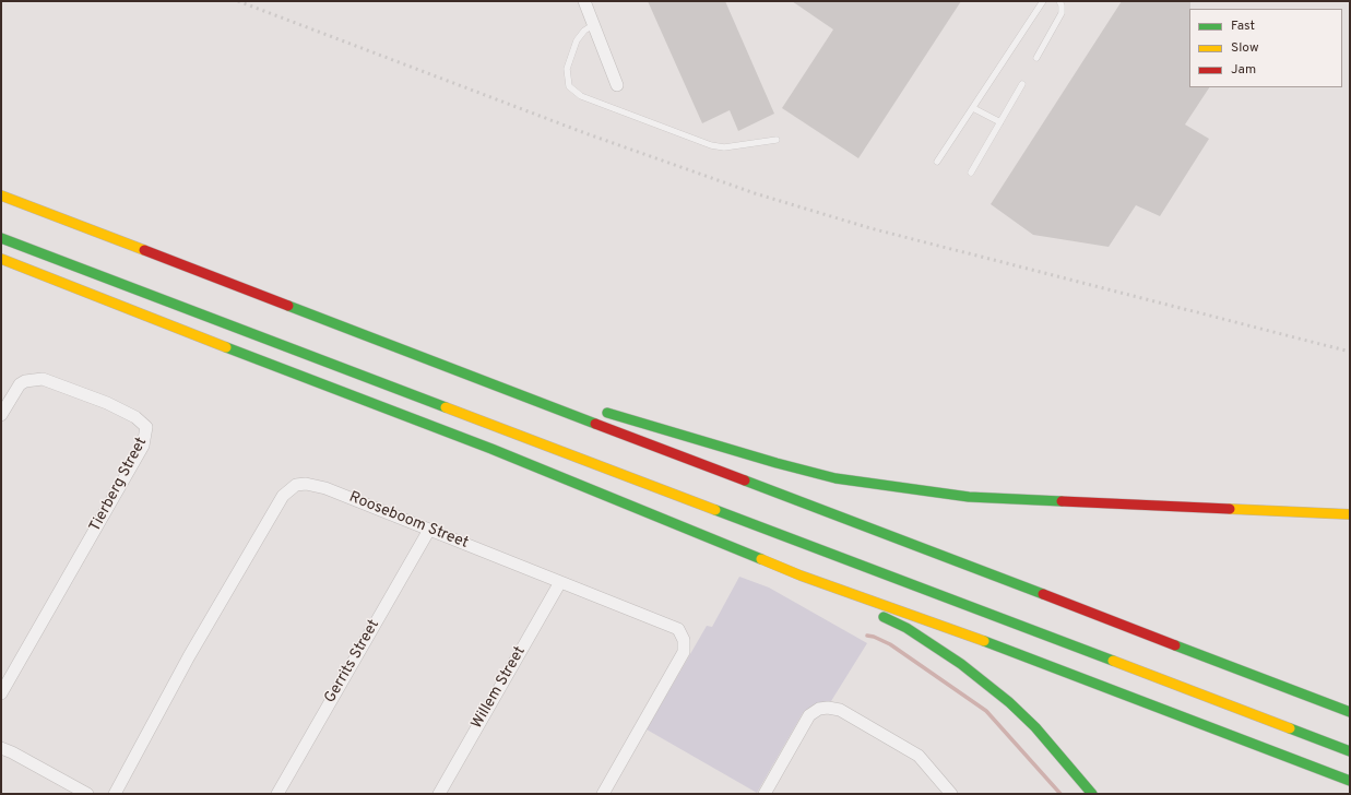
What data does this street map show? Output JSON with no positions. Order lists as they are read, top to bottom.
{
  "streets": {
    "street": [
      "Tierberg Street",
      "Rooseboom Street",
      "Gerrits Street",
      "Willem Street"
    ]
  },
  "crossings": [
    ["Rooseboom Street", "Gerrits Street"],
    ["Rooseboom Street", "Willem Street"]
  ],
  "legend": ["Fast", "Slow", "Jam"]
}
